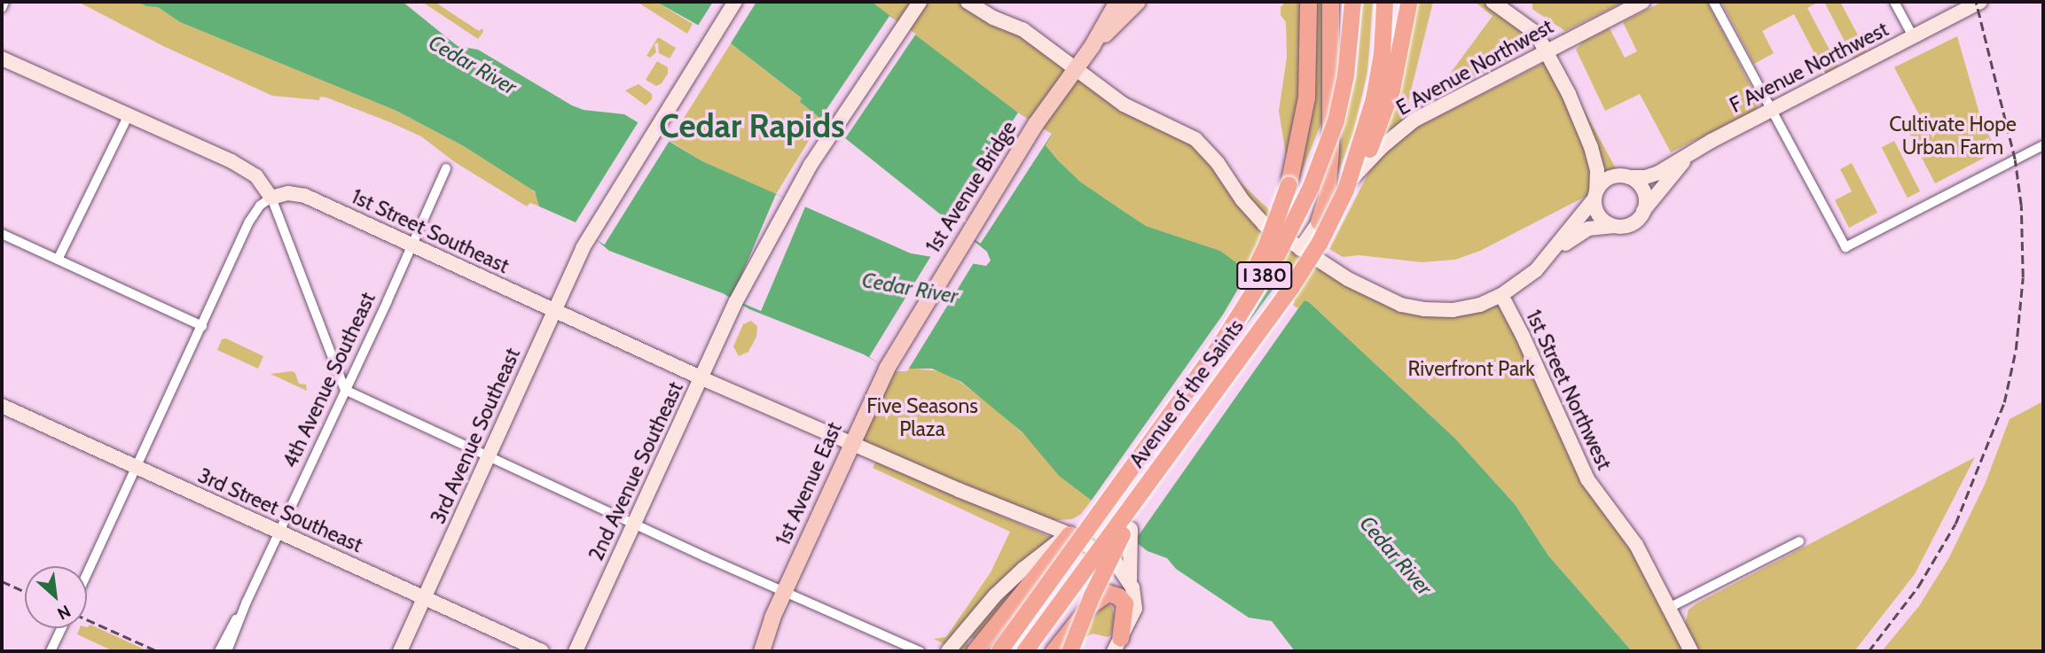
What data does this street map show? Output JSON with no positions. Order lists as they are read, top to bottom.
{
  "streets": {
    "highway": ["I 380", "Avenue of the Saints"],
    "main road": [
      "E Avenue Northwest",
      "F Avenue Northwest",
      "1st Avenue Bridge",
      "1st Street Southeast",
      "1st Street Northwest",
      "3rd Avenue Southeast",
      "2nd Avenue Southeast",
      "1st Avenue East",
      "3rd Street Southeast"
    ],
    "street": ["4th Avenue Southeast"]
  },
  "crossings": [
    ["E Avenue Northwest", "1st Street Northwest"],
    ["1st Avenue Bridge", "1st Street Northwest"],
    ["1st Avenue Bridge", "1st Avenue East"],
    ["1st Street Southeast", "4th Avenue Southeast"],
    ["1st Street Southeast", "3rd Avenue Southeast"],
    ["1st Street Southeast", "2nd Avenue Southeast"],
    ["1st Street Southeast", "1st Avenue East"],
    ["4th Avenue Southeast", "3rd Street Southeast"],
    ["3rd Avenue Southeast", "3rd Street Southeast"]
  ],
  "districts": ["Cedar Rapids"],
  "water": ["Cedar River"],
  "parks": ["Cultivate Hope Urban Farm", "Riverfront Park", "Five Seasons Plaza"],
  "north": "bottom right"
}
